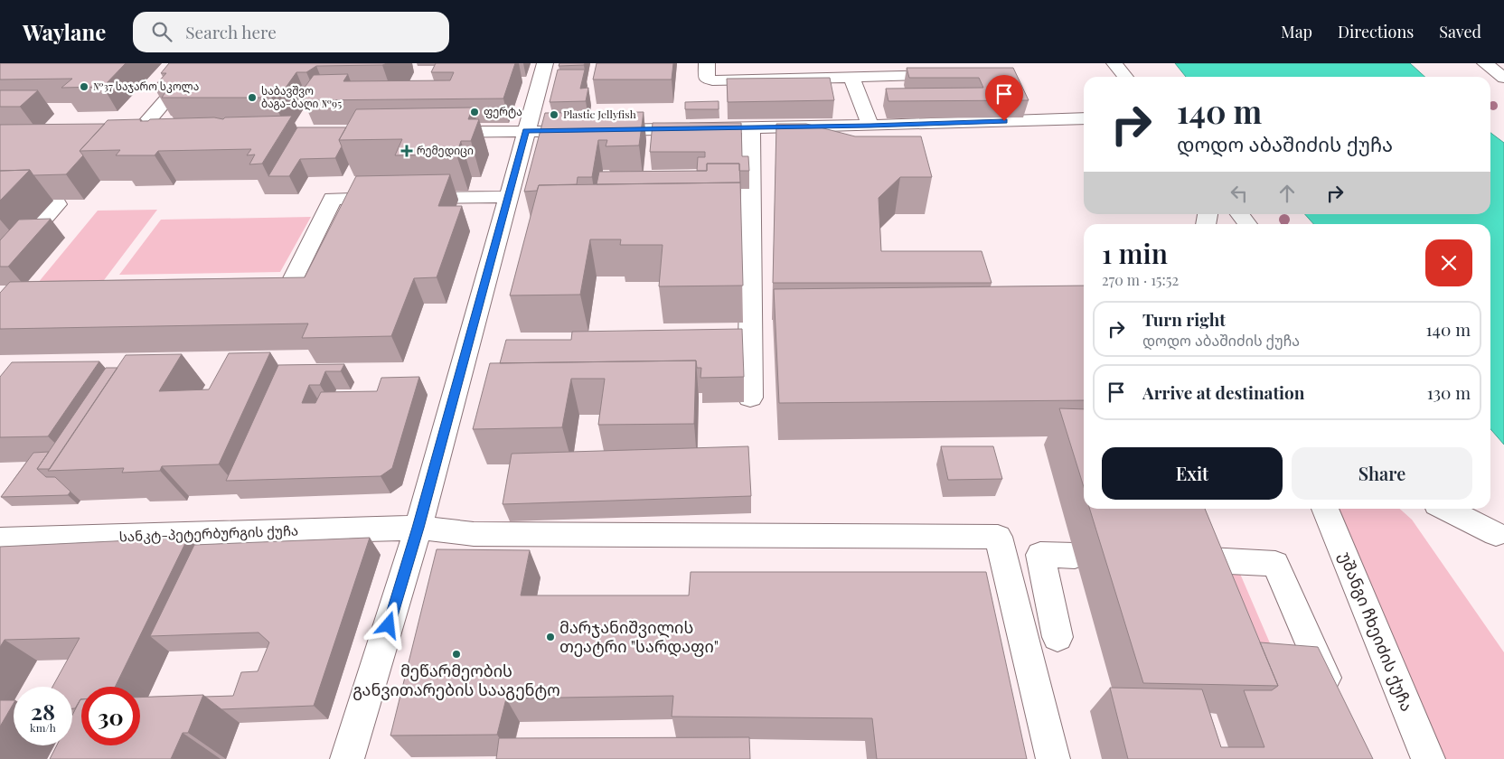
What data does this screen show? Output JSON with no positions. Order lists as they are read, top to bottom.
{
  "streets": {
    "main road": ["სანკტ-პეტერბურგის ქუჩა", "უშანგი ჩხეიძის ქუჩა"]
  },
  "places": {
    "other": [
      "№37 საჯარო სკოლა",
      "საბავშვო ბაგა-ბაღი №95",
      "ფერტა",
      "Plastic Jellyfish",
      "მარჯანიშვილის თეატრი \"სარდაფი\"",
      "მეწარმეობის განვითარების სააგენტო"
    ],
    "health": ["რემედიცი"]
  },
  "page": {
    "header": "Waylane",
    "search": "Search here",
    "nav": ["Map", "Directions", "Saved"],
    "turn": ["140 m", "დოდო აბაშიძის ქუჩა"],
    "heading": ["1 min", "270 m · 15:52"],
    "list": [
      {
        "name": "Turn right",
        "note": "დოდო აბაშიძის ქუჩა",
        "value": "140 m"
      },
      {
        "name": "Arrive at destination",
        "value": "130 m"
      }
    ],
    "buttons": ["Exit", "Share"],
    "speed": "28 km/h",
    "limit": "30"
  }
}
